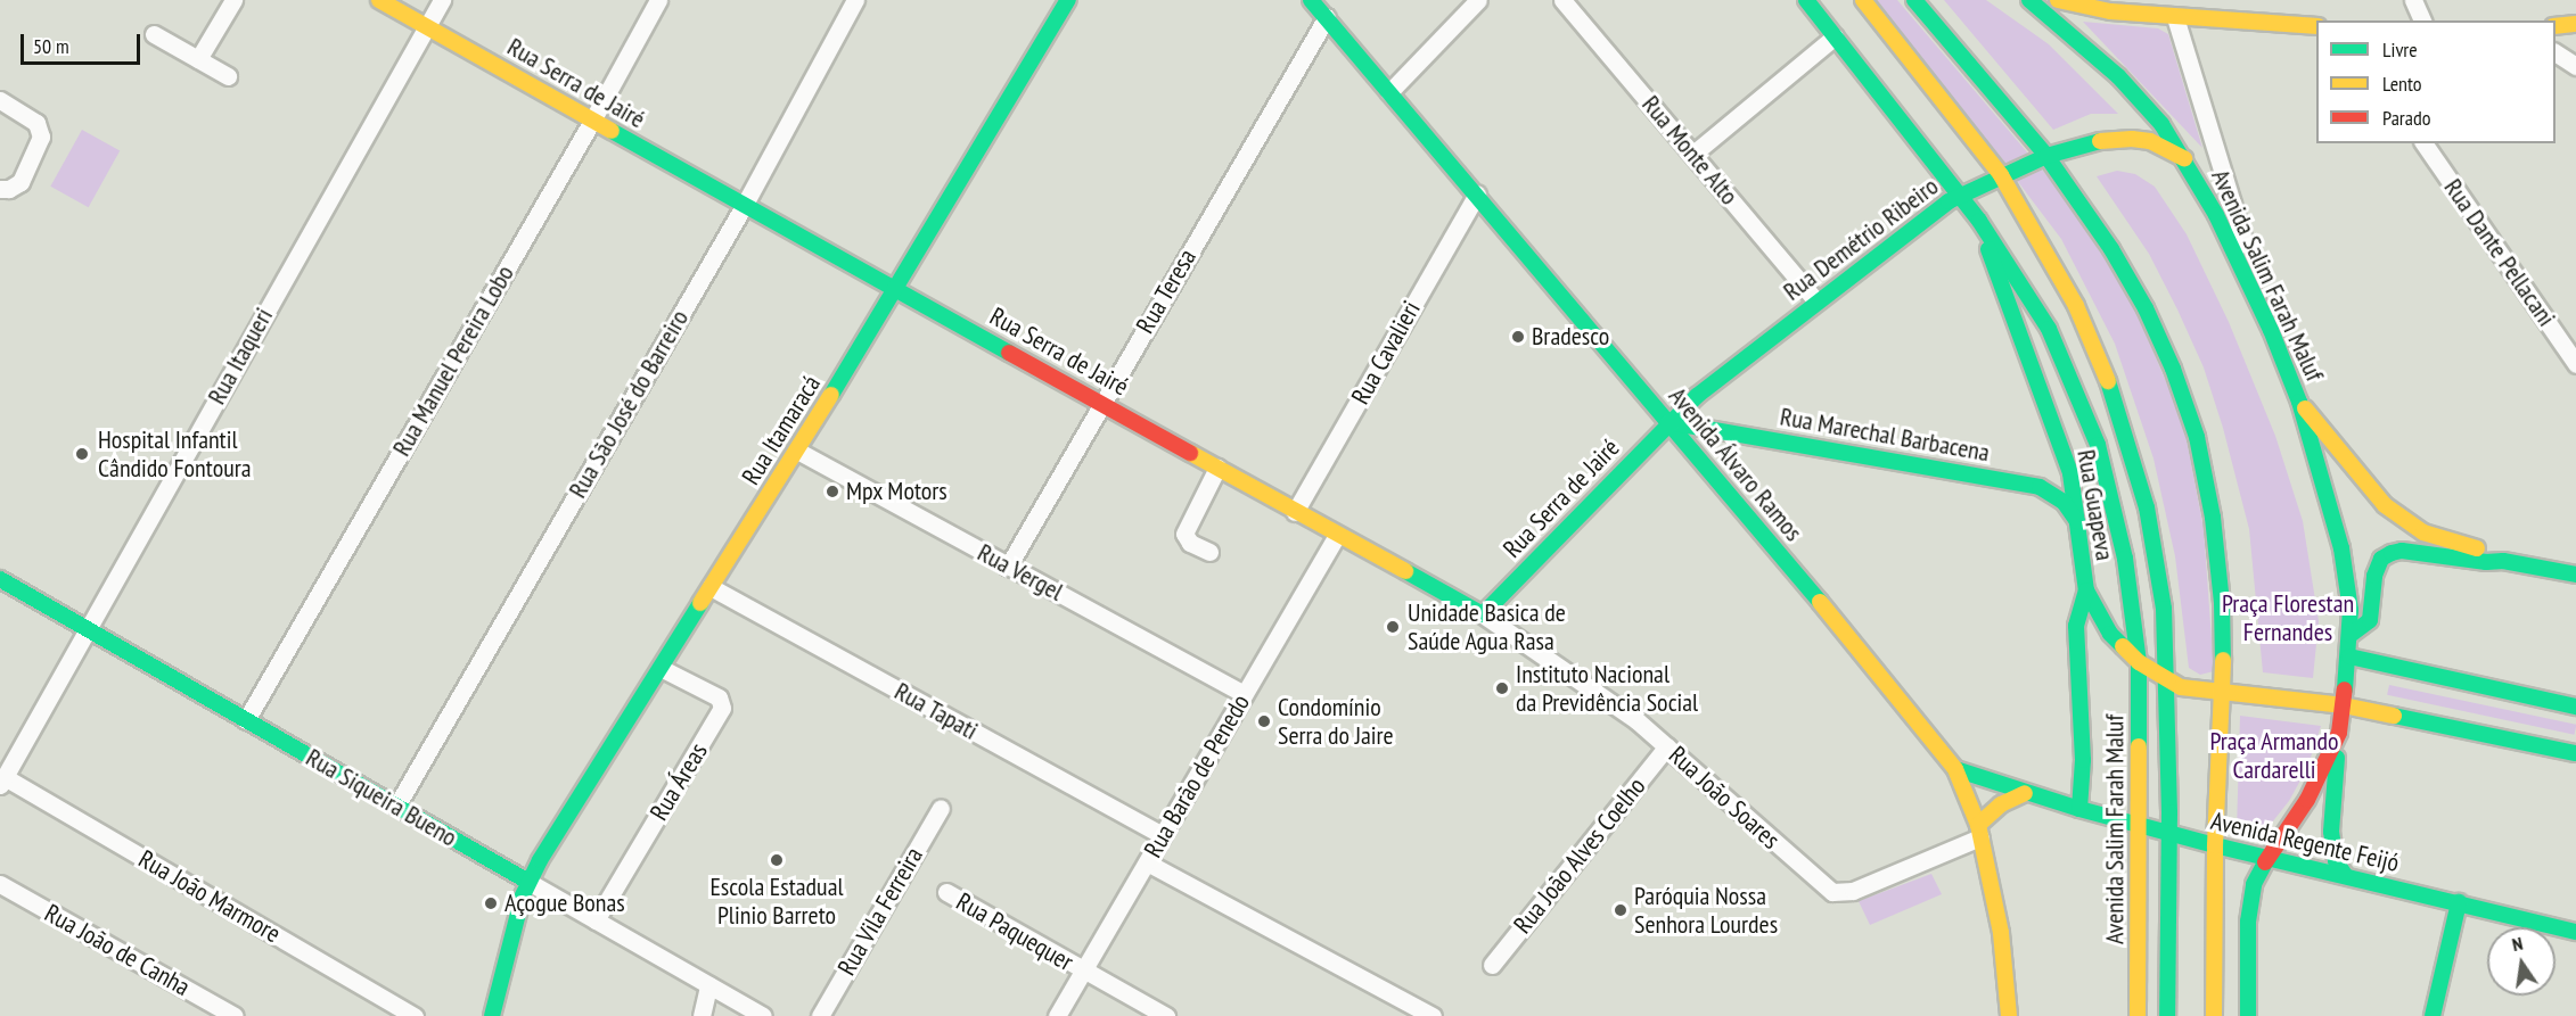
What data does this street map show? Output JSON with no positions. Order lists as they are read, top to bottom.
{
  "streets": {
    "main road": [
      "Rua Serra de Jairé",
      "Rua Demétrio Ribeiro",
      "Avenida Salim Farah Maluf",
      "Rua Itamaracá",
      "Rua Marechal Barbacena",
      "Avenida Álvaro Ramos",
      "Rua Guapeva",
      "Rua Siqueira Bueno",
      "Avenida Regente Feijó"
    ],
    "street": [
      "Rua Monte Alto",
      "Rua Dante Pellacani",
      "Rua Teresa",
      "Rua Cavalieri",
      "Rua Itaqueri",
      "Rua Manuel Pereira Lobo",
      "Rua São José do Barreiro",
      "Rua Vergel",
      "Rua Tapati",
      "Rua Barão de Penedo",
      "Rua Áreas",
      "Rua João Soares",
      "Rua João Alves Coelho",
      "Rua João Marmore",
      "Rua Vila Ferreira",
      "Rua Paquequer",
      "Rua João de Canha"
    ]
  },
  "crossings": [
    ["Rua Serra de Jairé", "Rua Demétrio Ribeiro"],
    ["Rua Serra de Jairé", "Rua Teresa"],
    ["Rua Serra de Jairé", "Rua Cavalieri"],
    ["Rua Serra de Jairé", "Rua Itaqueri"],
    ["Rua Serra de Jairé", "Rua Manuel Pereira Lobo"],
    ["Rua Serra de Jairé", "Rua São José do Barreiro"],
    ["Rua Serra de Jairé", "Rua Itamaracá"],
    ["Rua Serra de Jairé", "Rua Marechal Barbacena"],
    ["Rua Serra de Jairé", "Avenida Álvaro Ramos"],
    ["Rua Serra de Jairé", "Rua Barão de Penedo"],
    ["Rua Serra de Jairé", "Rua João Soares"],
    ["Rua Monte Alto", "Rua Demétrio Ribeiro"],
    ["Rua Demétrio Ribeiro", "Avenida Salim Farah Maluf"],
    ["Rua Demétrio Ribeiro", "Rua Marechal Barbacena"],
    ["Rua Demétrio Ribeiro", "Avenida Álvaro Ramos"],
    ["Avenida Salim Farah Maluf", "Rua Guapeva"],
    ["Avenida Salim Farah Maluf", "Avenida Regente Feijó"],
    ["Rua Teresa", "Avenida Álvaro Ramos"],
    ["Rua Teresa", "Rua Vergel"],
    ["Rua Cavalieri", "Avenida Álvaro Ramos"],
    ["Rua Itaqueri", "Rua Siqueira Bueno"],
    ["Rua Itaqueri", "Rua João Marmore"],
    ["Rua Manuel Pereira Lobo", "Rua Siqueira Bueno"],
    ["Rua São José do Barreiro", "Rua Siqueira Bueno"],
    ["Rua Itamaracá", "Rua Vergel"],
    ["Rua Itamaracá", "Rua Tapati"],
    ["Rua Itamaracá", "Rua Áreas"],
    ["Rua Itamaracá", "Rua Siqueira Bueno"],
    ["Rua Marechal Barbacena", "Avenida Álvaro Ramos"],
    ["Rua Marechal Barbacena", "Rua Guapeva"],
    ["Avenida Álvaro Ramos", "Rua João Soares"],
    ["Avenida Álvaro Ramos", "Avenida Regente Feijó"],
    ["Rua Guapeva", "Avenida Regente Feijó"],
    ["Rua Vergel", "Rua Barão de Penedo"],
    ["Rua Tapati", "Rua Barão de Penedo"],
    ["Rua Barão de Penedo", "Rua Paquequer"],
    ["Rua Áreas", "Rua Siqueira Bueno"],
    ["Rua João Soares", "Rua João Alves Coelho"]
  ],
  "parks": ["Praça Florestan Fernandes", "Praça Armando Cardarelli"],
  "places": [
    "Bradesco",
    "Hospital Infantil Cândido Fontoura",
    "Mpx Motors",
    "Unidade Basica de Saúde Agua Rasa",
    "Instituto Nacional da Previdência Social",
    "Condomínio Serra do Jaire",
    "Escola Estadual Plinio Barreto",
    "Açogue Bonas",
    "Paróquia Nossa Senhora Lourdes"
  ],
  "legend": ["Livre", "Lento", "Parado"],
  "scale_bar": "50 m",
  "north": "top"
}
